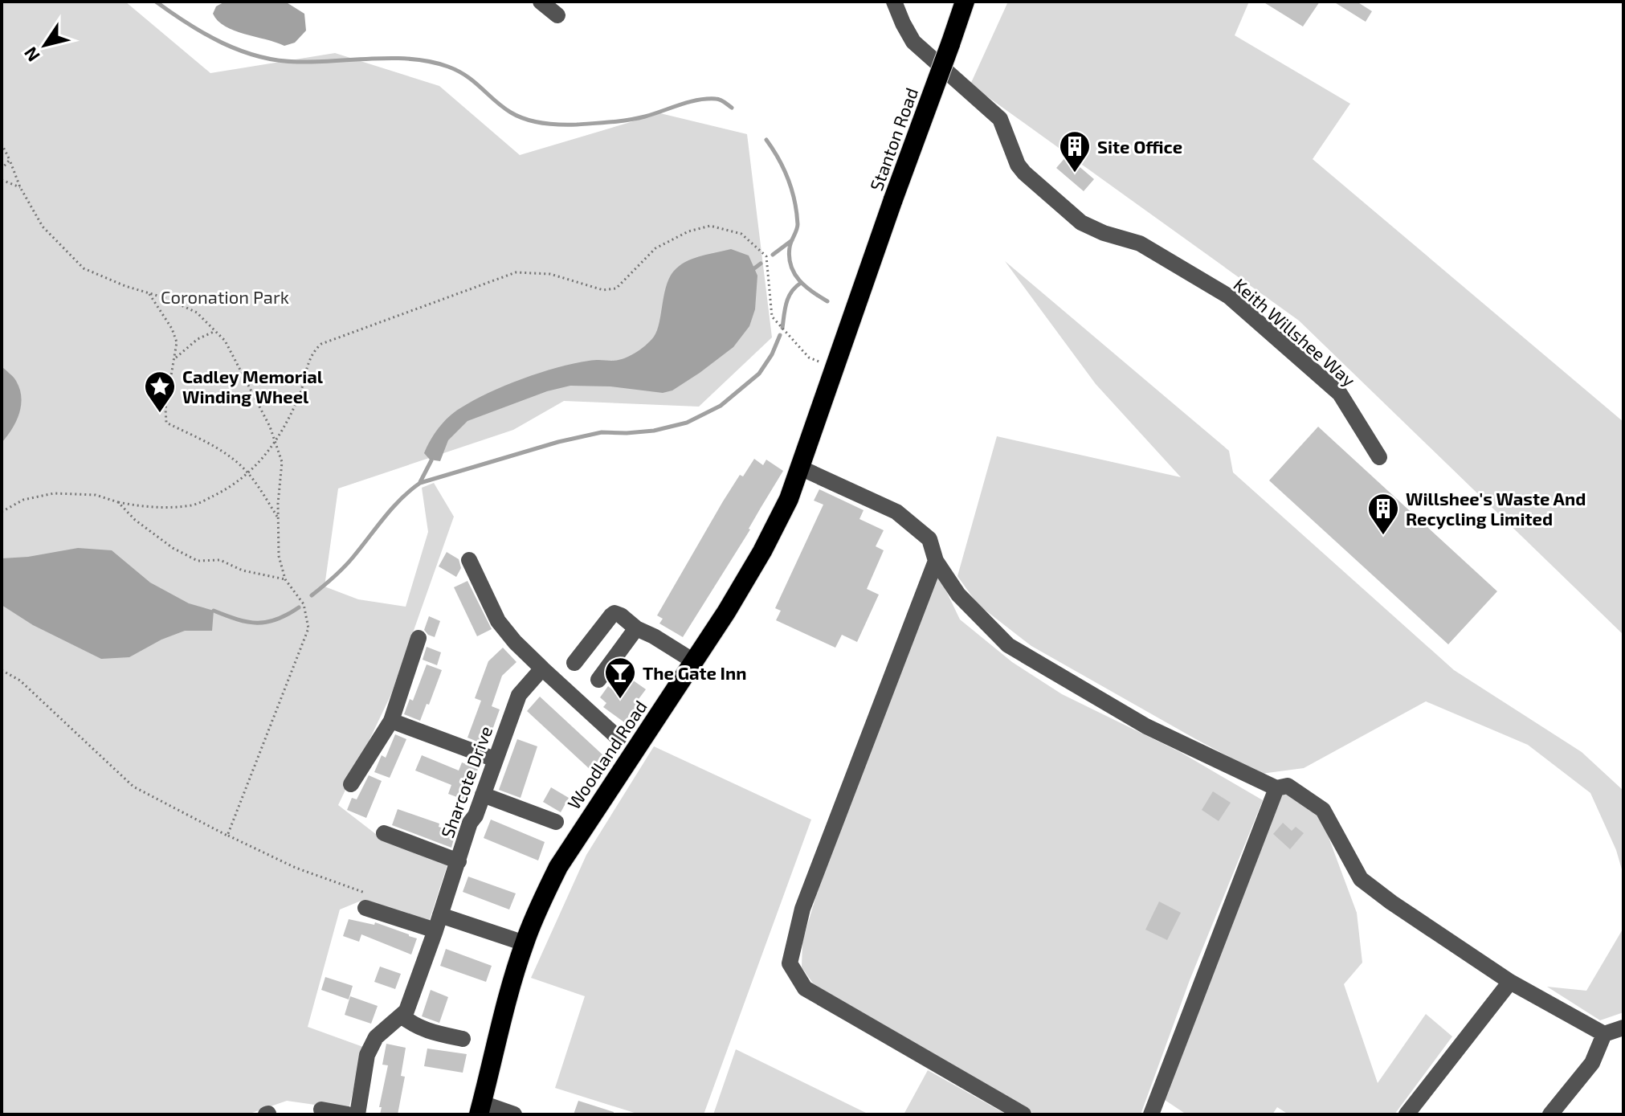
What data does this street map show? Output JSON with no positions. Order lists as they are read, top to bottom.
{
  "streets": {
    "highway": ["Stanton Road", "Woodland Road"],
    "street": ["Keith Willshee Way", "Sharcote Drive"]
  },
  "crossings": [
    ["Stanton Road", "Woodland Road"]
  ],
  "parks": ["Coronation Park"],
  "places": {
    "building": ["Site Office", "Willshee's Waste And Recycling Limited"],
    "place": ["Cadley Memorial Winding Wheel"],
    "bar": ["The Gate Inn"]
  },
  "north": "bottom left"
}
